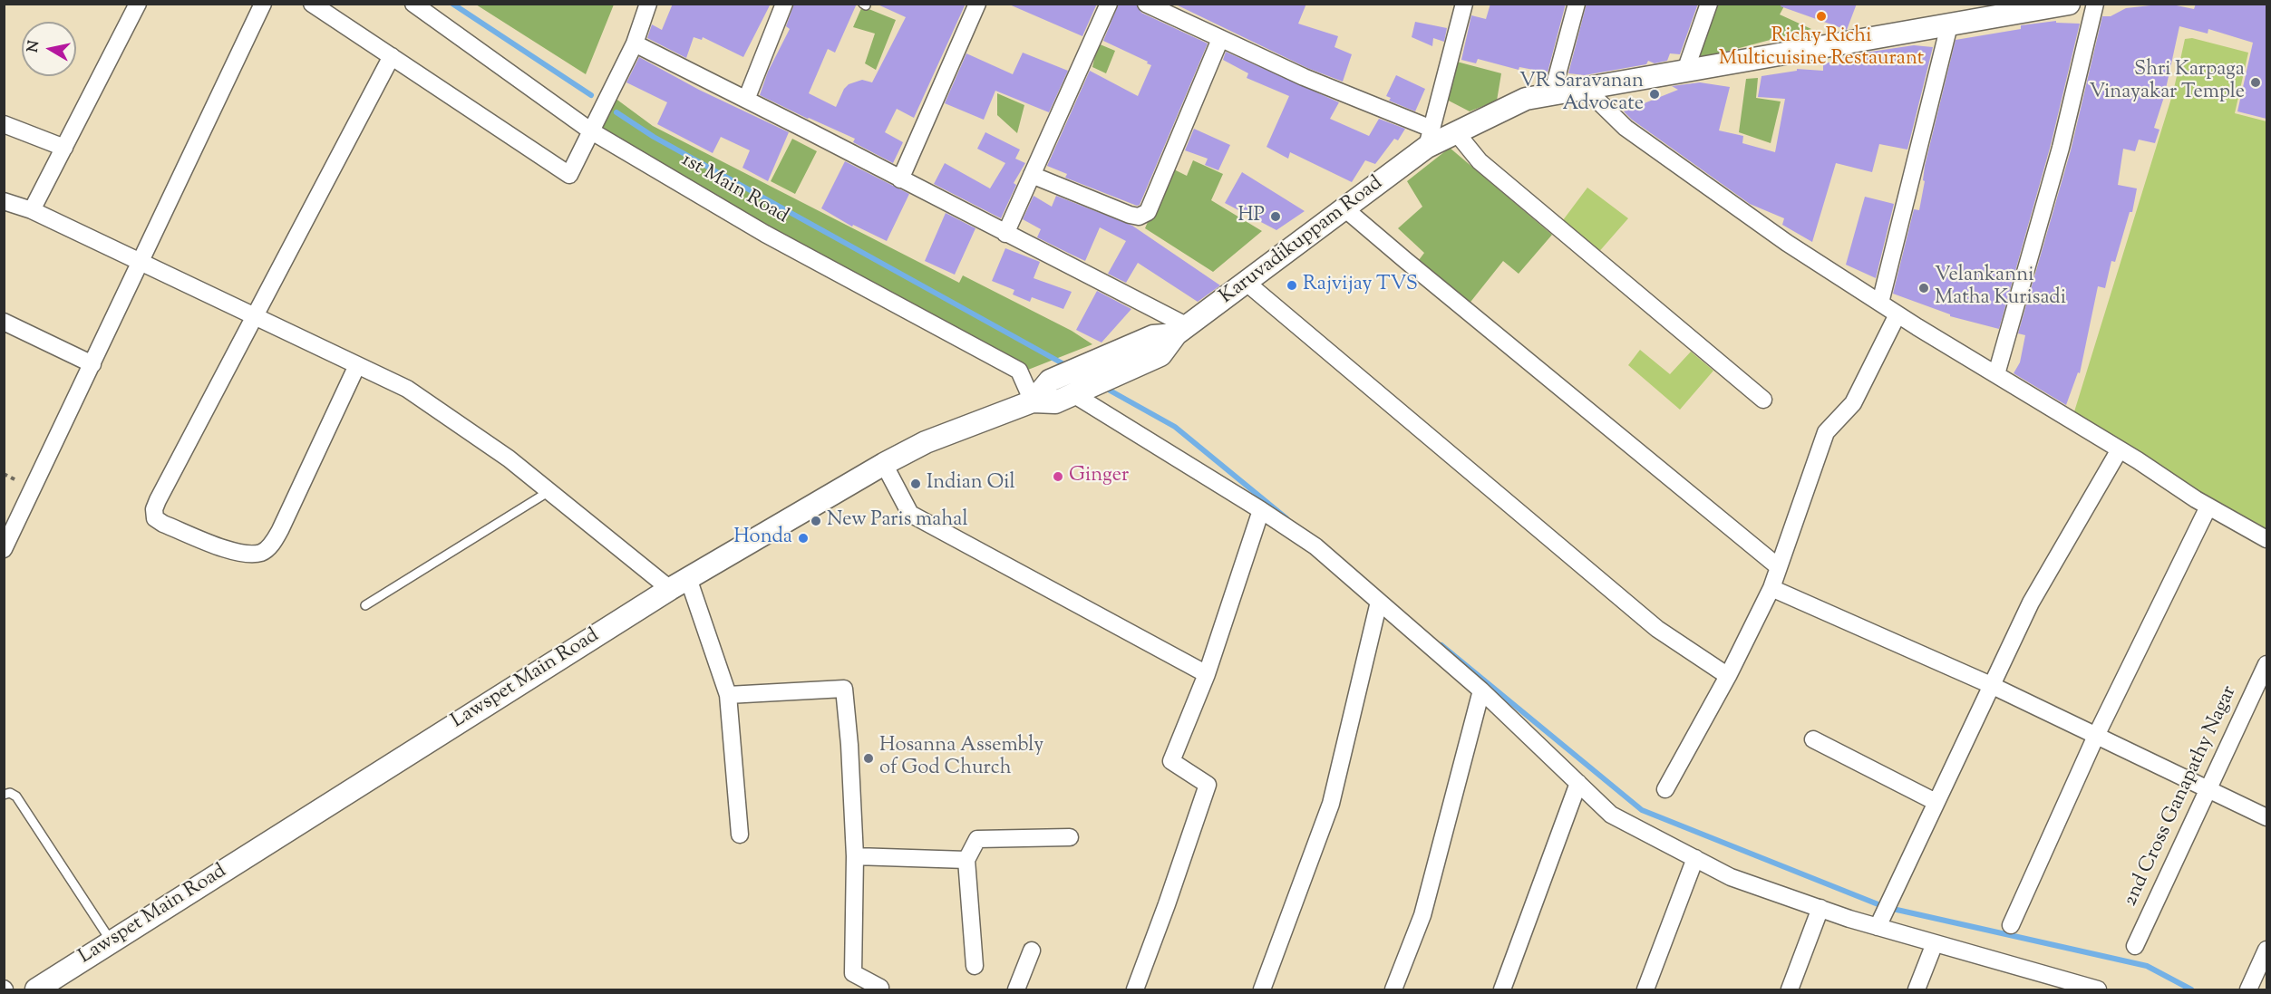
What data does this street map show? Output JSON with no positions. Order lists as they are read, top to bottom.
{
  "streets": {
    "street": [
      "1st Main Road",
      "Karuvadikuppam Road",
      "Lawspet Main Road",
      "2nd Cross Ganapathy Nagar"
    ]
  },
  "crossings": [
    ["1st Main Road", "Lawspet Main Road"]
  ],
  "places": [
    "Richy Richi Multicuisine Restaurant",
    "Shri Karpaga Vinayakar Temple",
    "VR Saravanan Advocate",
    "HP",
    "Rajvijay TVS",
    "Velankanni Matha Kurisadi",
    "Ginger",
    "Indian Oil",
    "New Paris mahal",
    "Honda",
    "Hosanna Assembly of God Church"
  ],
  "north": "left"
}
